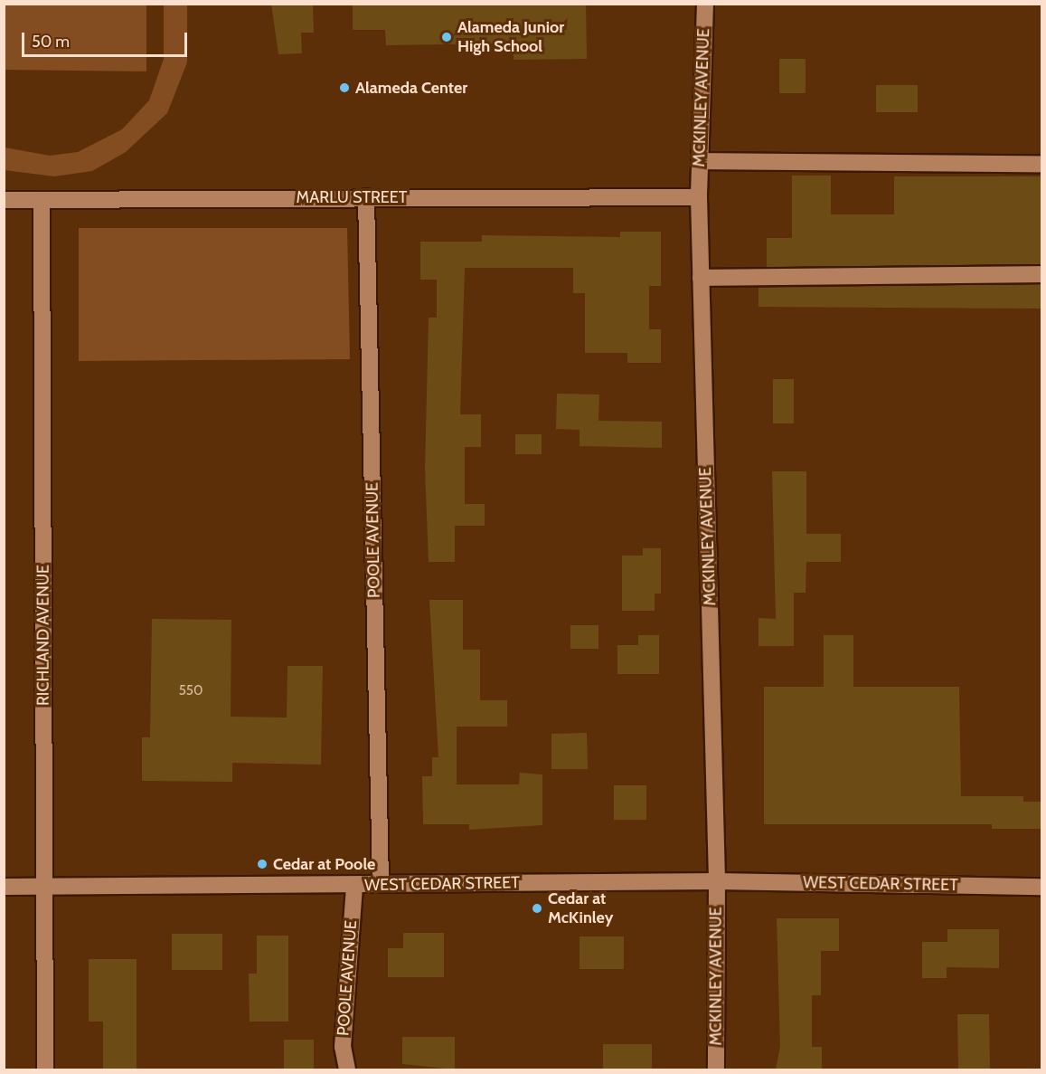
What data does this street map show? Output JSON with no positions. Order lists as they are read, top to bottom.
{
  "streets": {
    "street": [
      "MCKINLEY AVENUE",
      "MARLU STREET",
      "POOLE AVENUE",
      "RICHLAND AVENUE",
      "WEST CEDAR STREET"
    ]
  },
  "crossings": [
    ["MCKINLEY AVENUE", "MARLU STREET"],
    ["MCKINLEY AVENUE", "WEST CEDAR STREET"],
    ["MARLU STREET", "POOLE AVENUE"],
    ["MARLU STREET", "RICHLAND AVENUE"],
    ["POOLE AVENUE", "WEST CEDAR STREET"],
    ["RICHLAND AVENUE", "WEST CEDAR STREET"]
  ],
  "places": [
    "Alameda Junior High School",
    "Alameda Center",
    "Cedar at Poole",
    "Cedar at McKinley"
  ],
  "house_numbers": ["550"],
  "scale_bar": "50 m"
}
